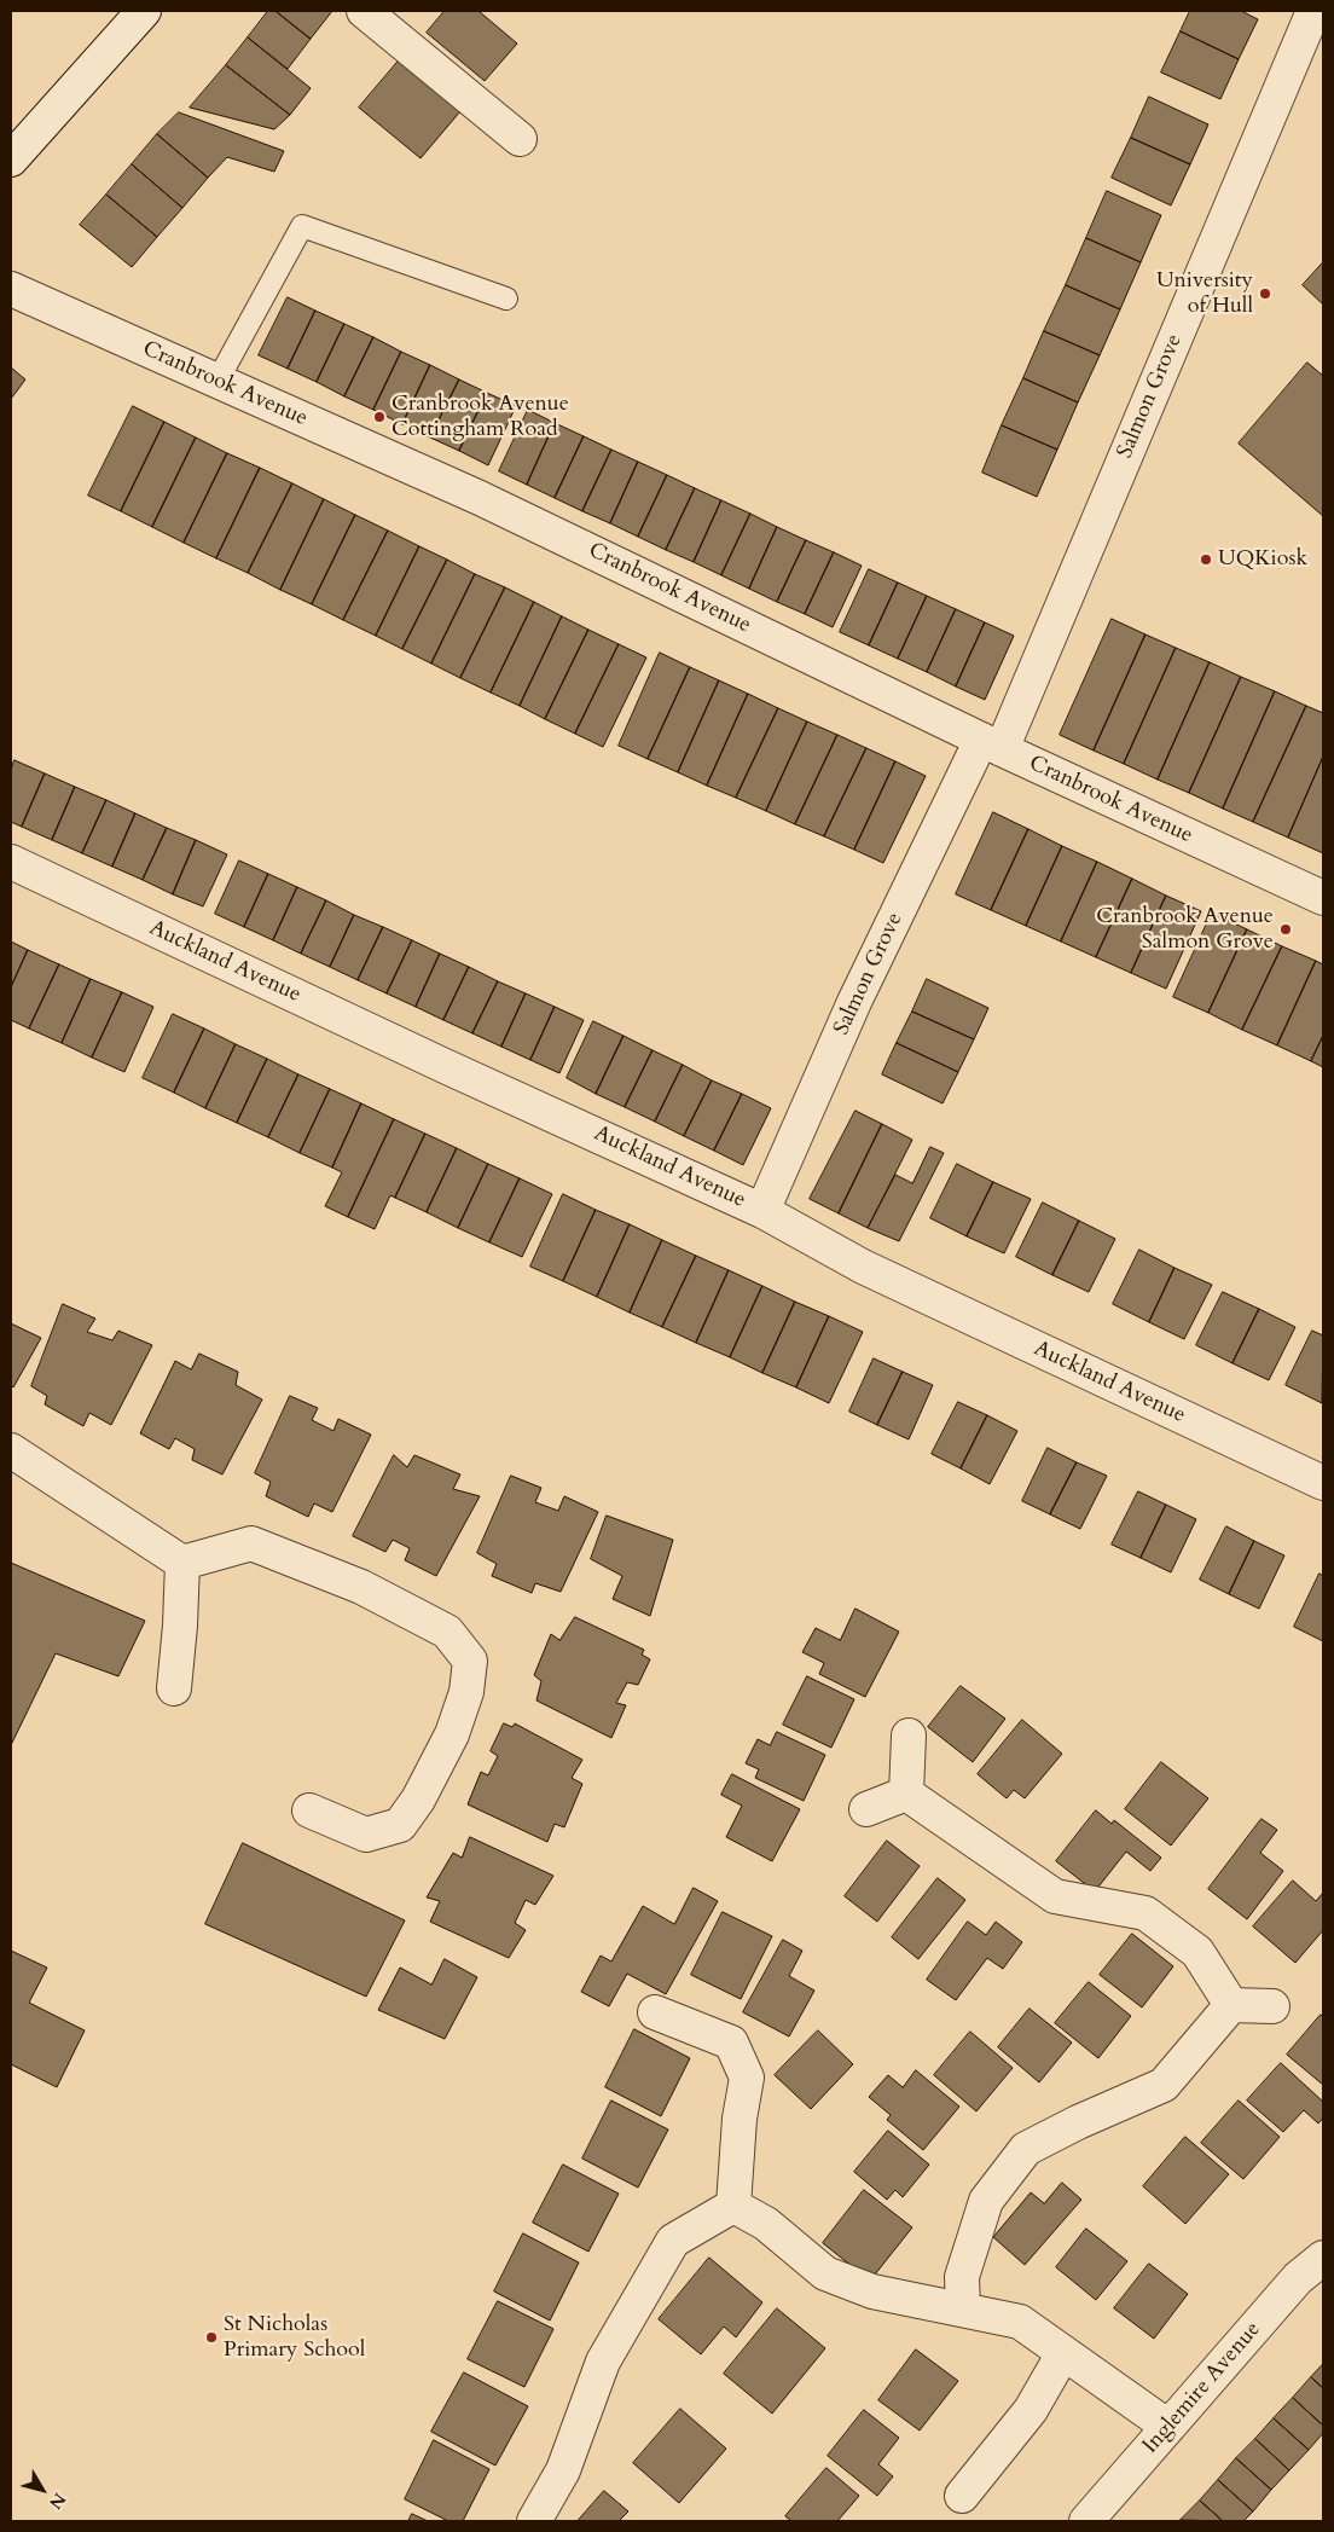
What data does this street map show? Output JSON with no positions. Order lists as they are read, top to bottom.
{
  "streets": {
    "street": [
      "Cranbrook Avenue",
      "Salmon Grove",
      "Auckland Avenue",
      "Inglemire Avenue"
    ]
  },
  "crossings": [
    ["Cranbrook Avenue", "Salmon Grove"],
    ["Salmon Grove", "Auckland Avenue"]
  ],
  "places": [
    "University of Hull",
    "Cranbrook Avenue Cottingham Road",
    "UQKiosk",
    "Cranbrook Avenue Salmon Grove",
    "St Nicholas Primary School"
  ],
  "north": "bottom right"
}
